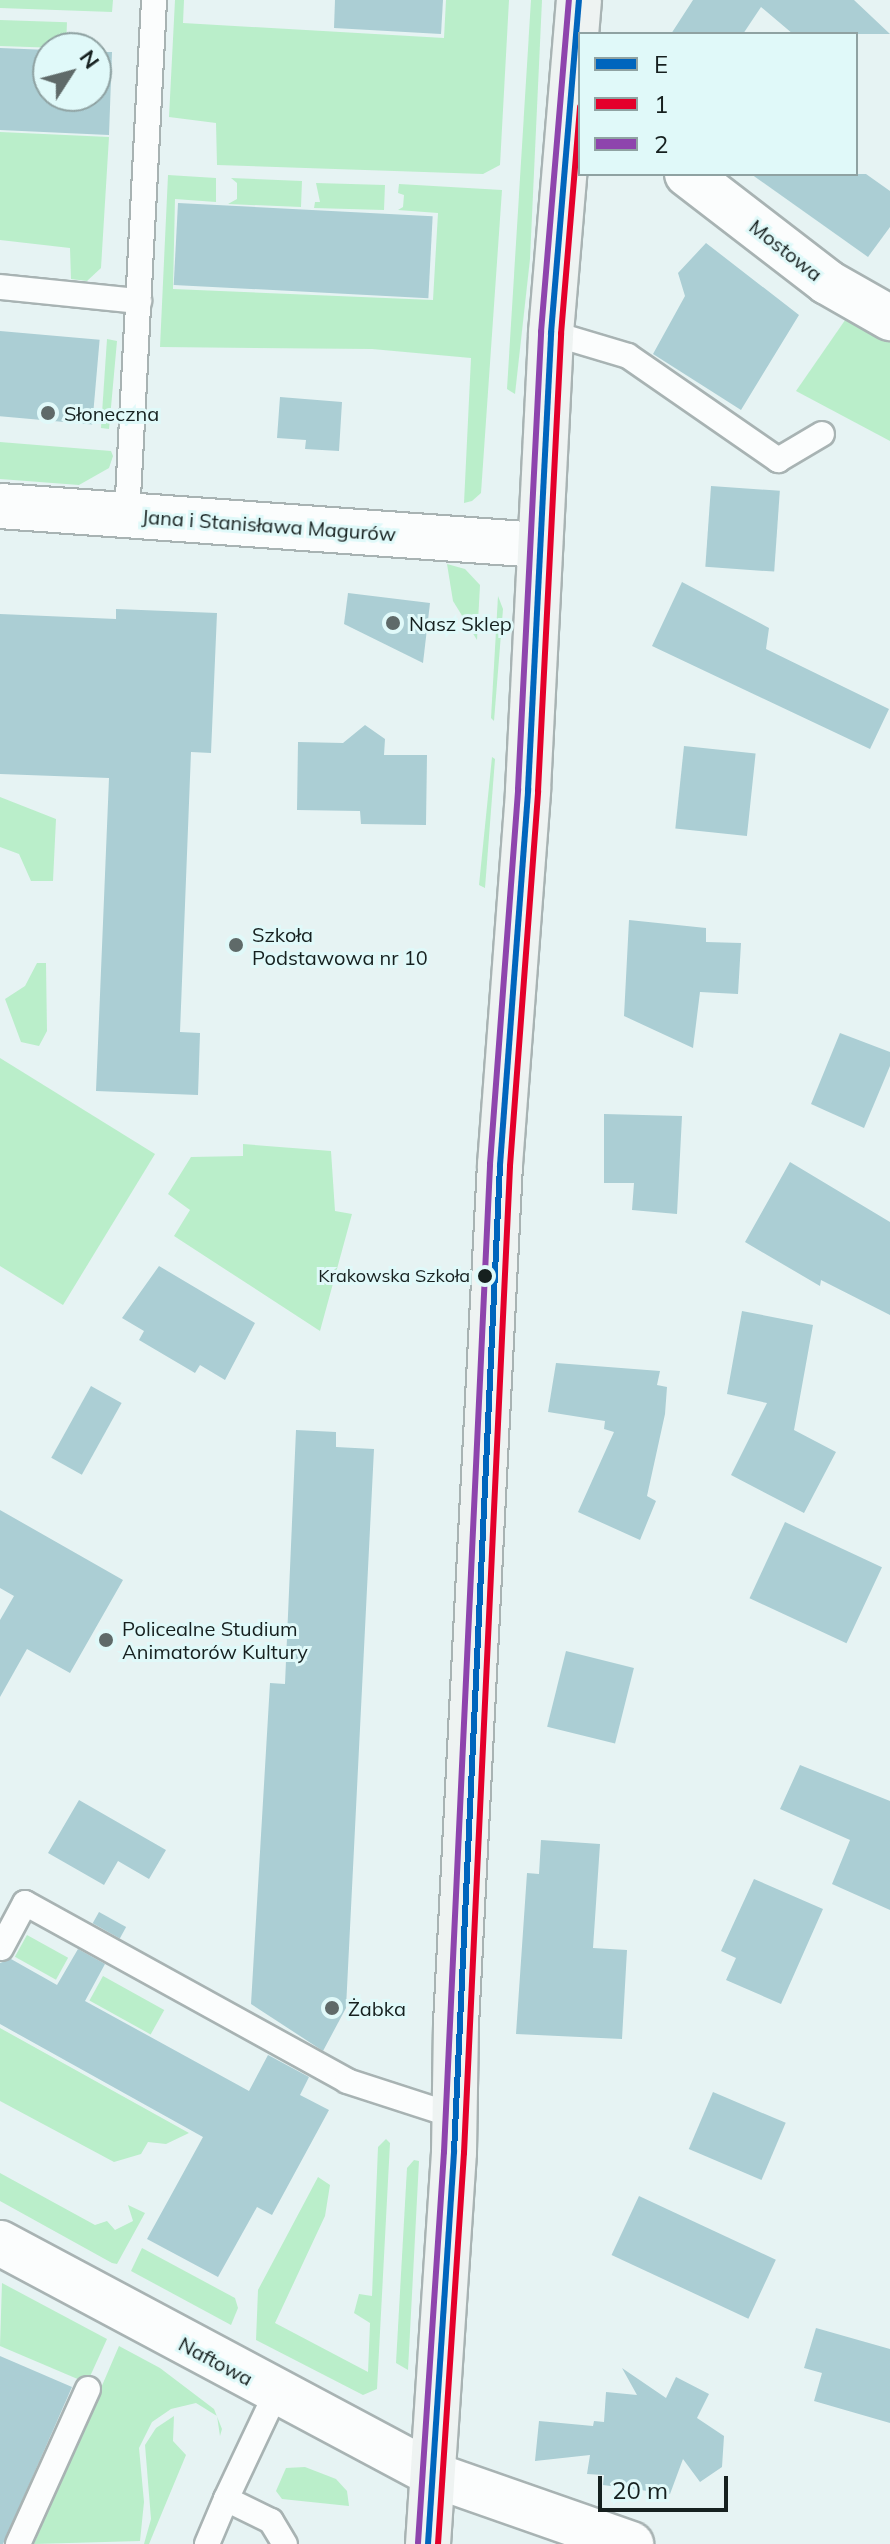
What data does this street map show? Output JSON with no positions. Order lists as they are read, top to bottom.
{
  "streets": {
    "street": ["Mostowa", "Jana i Stanisława Magurów", "Naftowa"]
  },
  "places": [
    "Słoneczna",
    "Nasz Sklep",
    "Szkoła Podstawowa nr 10",
    "Krakowska Szkoła",
    "Policealne Studium Animatorów Kultury",
    "Żabka"
  ],
  "lines": ["transit line E", "transit line 2", "transit line 1"],
  "legend": ["E", "1", "2"],
  "scale_bar": "20 m",
  "north": "top right"
}
